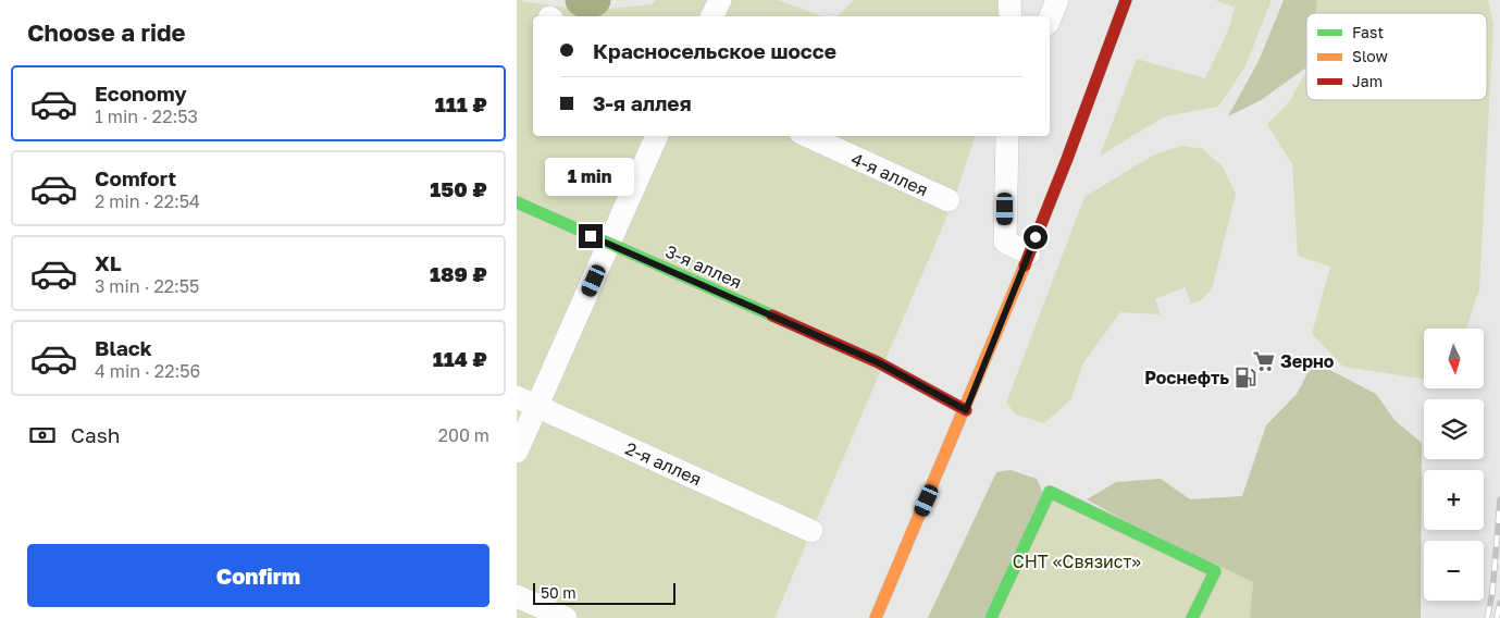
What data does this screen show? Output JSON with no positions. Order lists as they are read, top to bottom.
{
  "streets": {
    "main road": ["3-я аллея"],
    "street": ["4-я аллея", "2-я аллея"]
  },
  "parks": ["СНТ «Связист»"],
  "places": {
    "supermarket": ["Зерно"],
    "fuel station": ["Роснефть"]
  },
  "legend": ["Fast", "Slow", "Jam"],
  "scale_bar": "50 m",
  "north": "bottom",
  "page": {
    "heading": "Choose a ride",
    "banner": ["Красносельское шоссе", "3-я аллея"],
    "list": [
      {
        "name": "Economy",
        "note": "1 min · 22:53",
        "value": "111 ₽"
      },
      {
        "name": "Comfort",
        "note": "2 min · 22:54",
        "value": "150 ₽"
      },
      {
        "name": "XL",
        "note": "3 min · 22:55",
        "value": "189 ₽"
      },
      {
        "name": "Black",
        "note": "4 min · 22:56",
        "value": "114 ₽"
      }
    ],
    "bubble": "1 min",
    "map_buttons": ["+", "−"],
    "pay": ["Cash", "200 m"],
    "buttons": "Confirm",
    "scale": "50 m"
  }
}
